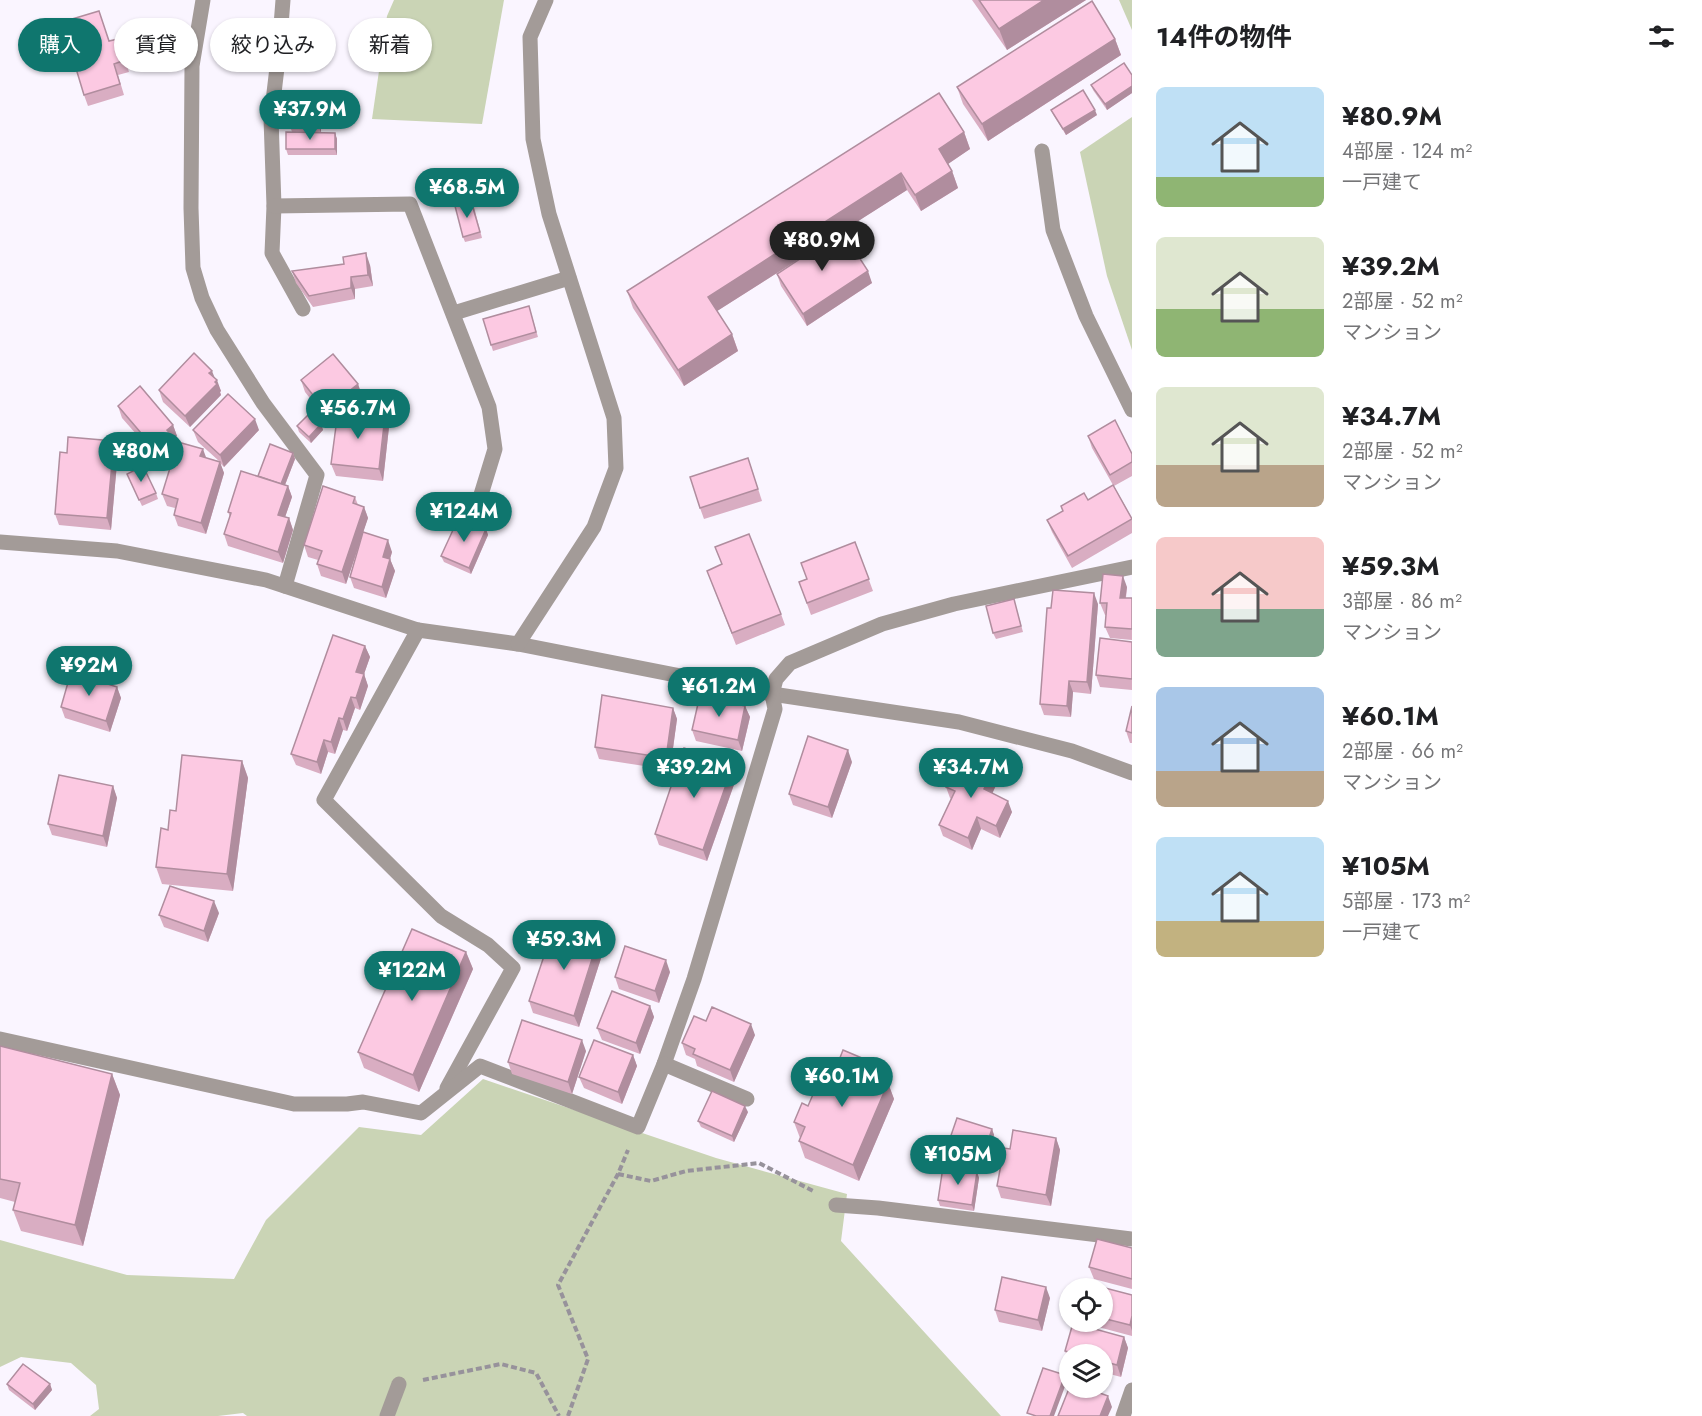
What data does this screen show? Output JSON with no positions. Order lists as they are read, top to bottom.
{
  "page": {
    "heading": "14件の物件",
    "chip": [
      "購入",
      "賃貸",
      "絞り込み",
      "新着"
    ],
    "list": [
      {
        "name": "¥80.9M",
        "note": "4部屋 · 124 m² · 一戸建て"
      },
      {
        "name": "¥39.2M",
        "note": "2部屋 · 52 m² · マンション"
      },
      {
        "name": "¥34.7M",
        "note": "2部屋 · 52 m² · マンション"
      },
      {
        "name": "¥59.3M",
        "note": "3部屋 · 86 m² · マンション"
      },
      {
        "name": "¥60.1M",
        "note": "2部屋 · 66 m² · マンション"
      },
      {
        "name": "¥105M",
        "note": "5部屋 · 173 m² · 一戸建て"
      }
    ],
    "price": [
      "¥37.9M",
      "¥68.5M",
      "¥80.9M",
      "¥56.7M",
      "¥80M",
      "¥124M",
      "¥92M",
      "¥61.2M",
      "¥39.2M",
      "¥34.7M",
      "¥59.3M",
      "¥122M",
      "¥60.1M",
      "¥105M"
    ]
  }
}
